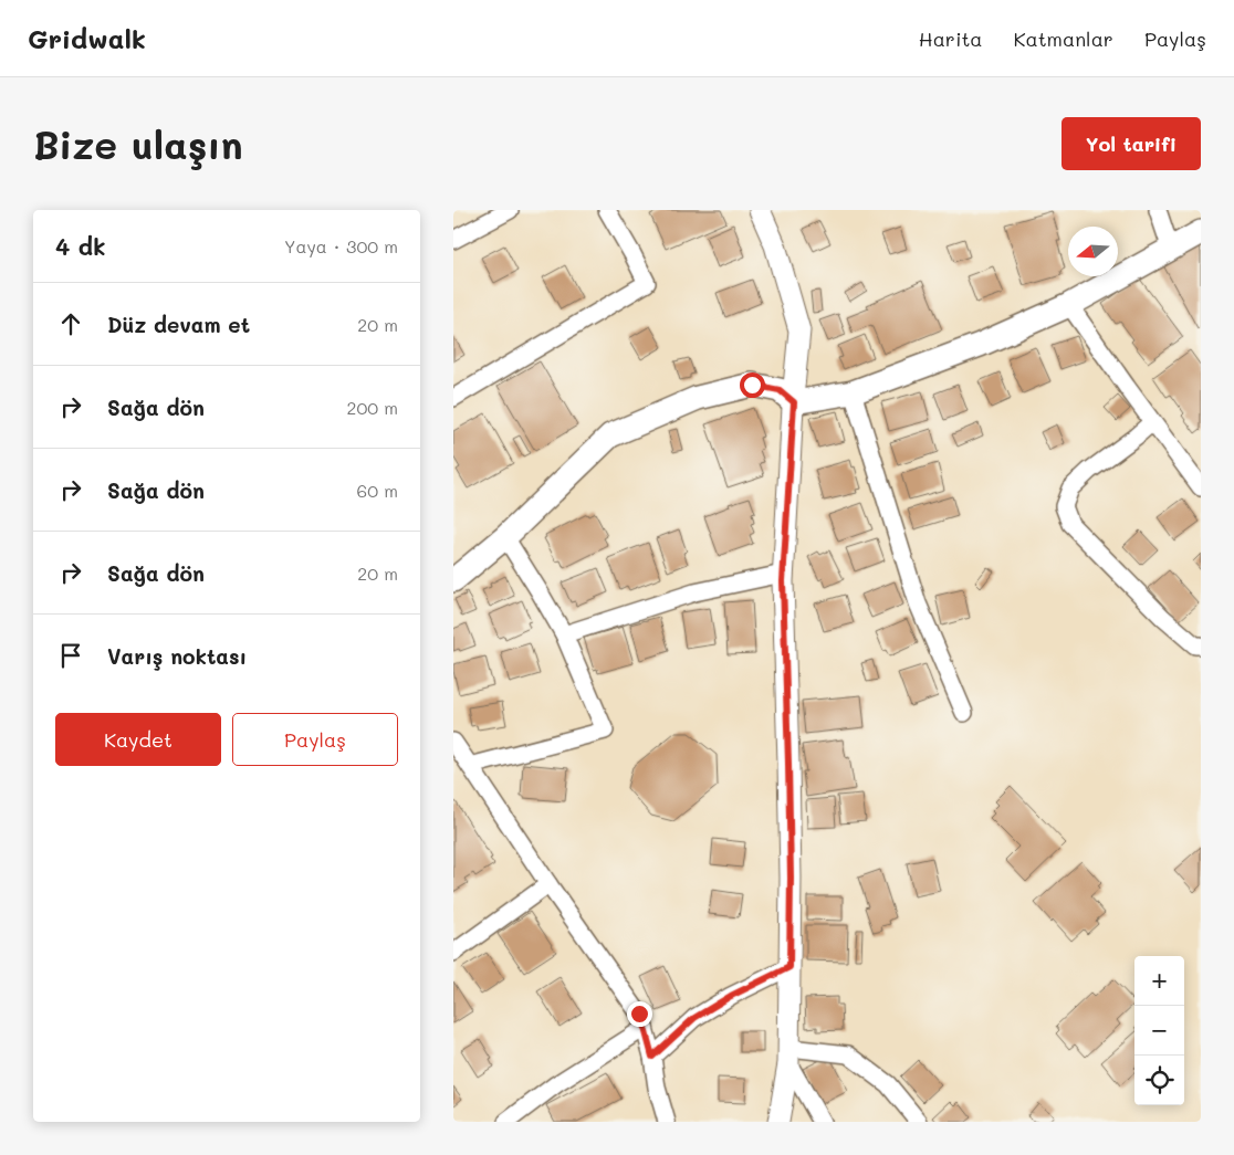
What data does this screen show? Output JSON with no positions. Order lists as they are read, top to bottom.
{
  "north": "left",
  "page": {
    "header": "Gridwalk",
    "nav": ["Harita", "Katmanlar", "Paylaş"],
    "buttons": [
      "Yol tarifi",
      ["Kaydet", "Paylaş"]
    ],
    "title": "Bize ulaşın",
    "heading": ["4 dk", "Yaya · 300 m"],
    "list": [
      ["Düz devam et", "20 m"],
      ["Sağa dön", "200 m"],
      ["Sağa dön", "60 m"],
      ["Sağa dön", "20 m"],
      "Varış noktası"
    ],
    "map_buttons": ["+", "−"]
  }
}
